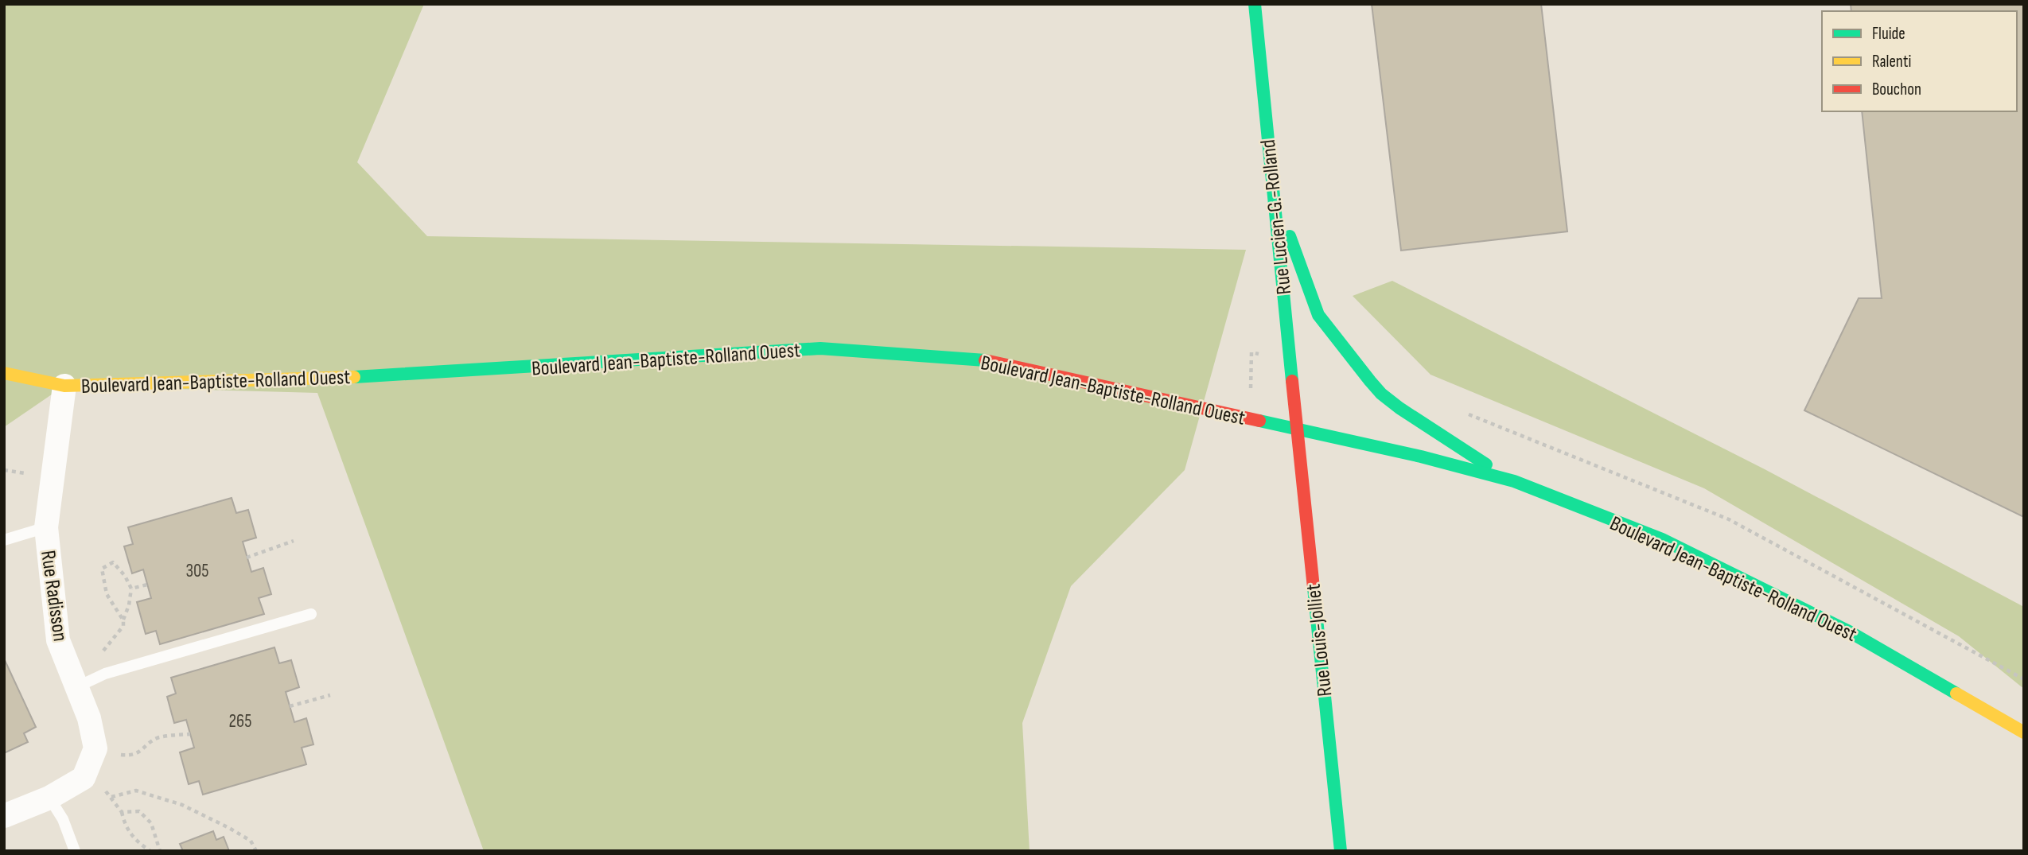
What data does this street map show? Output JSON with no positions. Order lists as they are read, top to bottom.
{
  "streets": {
    "street": [
      "Rue Lucien-G.-Rolland",
      "Boulevard Jean-Baptiste-Rolland Ouest",
      "Rue Radisson",
      "Rue Louis-Jolliet"
    ]
  },
  "crossings": [
    ["Rue Lucien-G.-Rolland", "Boulevard Jean-Baptiste-Rolland Ouest"],
    ["Rue Lucien-G.-Rolland", "Rue Louis-Jolliet"],
    ["Boulevard Jean-Baptiste-Rolland Ouest", "Rue Radisson"],
    ["Boulevard Jean-Baptiste-Rolland Ouest", "Rue Louis-Jolliet"]
  ],
  "house_numbers": ["305", "265"],
  "legend": ["Fluide", "Ralenti", "Bouchon"]
}
